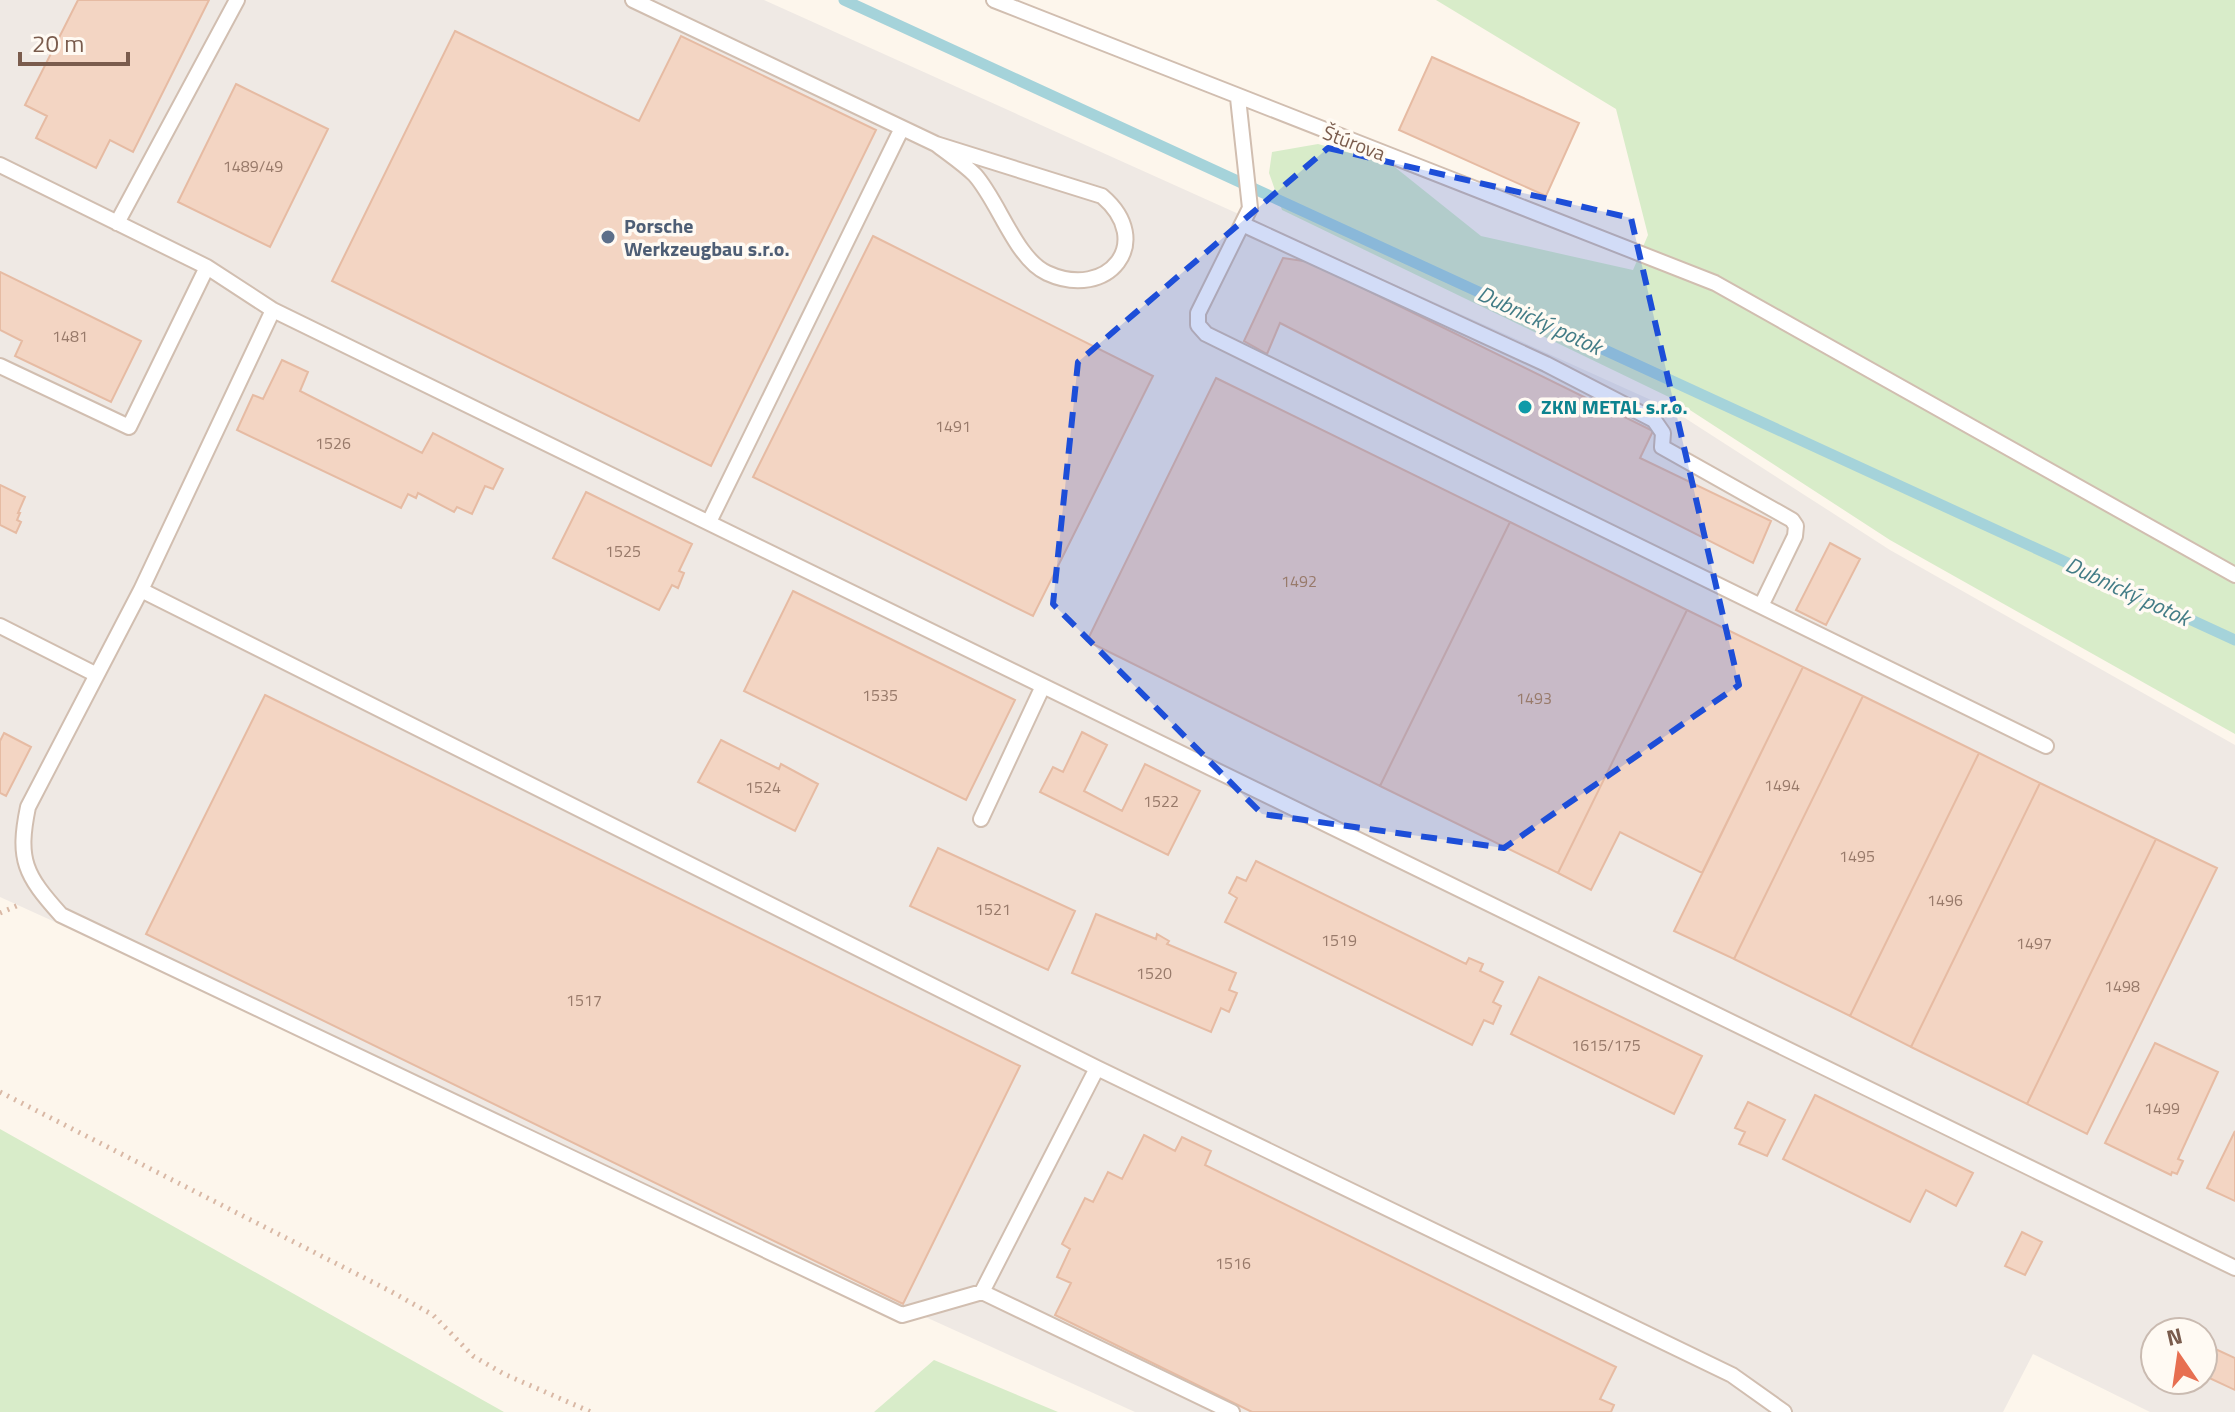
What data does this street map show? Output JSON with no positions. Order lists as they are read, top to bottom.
{
  "streets": {
    "lane": ["Štúrova"]
  },
  "water": ["Dubnický potok"],
  "places": ["Porsche Werkzeugbau s.r.o.", "ZKN METAL s.r.o."],
  "house_numbers": [
    "1489/49",
    "1481",
    "1491",
    "1526",
    "1525",
    "1492",
    "1535",
    "1493",
    "1494",
    "1524",
    "1522",
    "1495",
    "1496",
    "1521",
    "1519",
    "1497",
    "1520",
    "1498",
    "1517",
    "1615/175",
    "1499",
    "1516"
  ],
  "scale_bar": "20 m",
  "north": "top"
}
